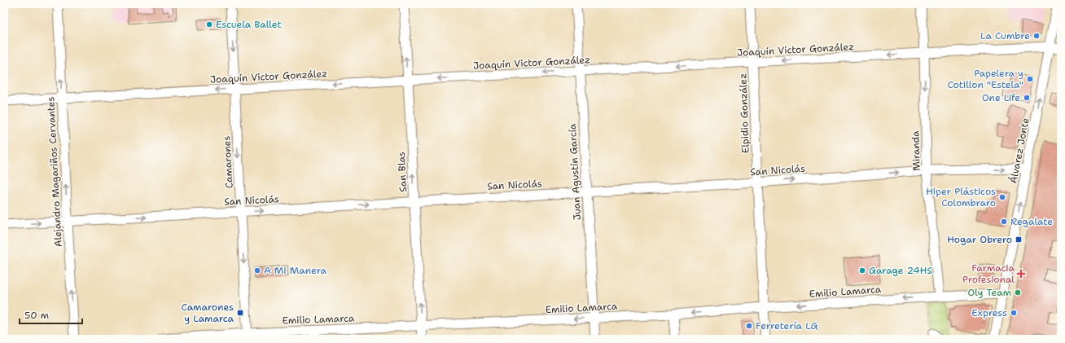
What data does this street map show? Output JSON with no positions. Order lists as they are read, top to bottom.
{
  "streets": {
    "street": [
      "Joaquín Victor González",
      "Elpidio González",
      "Miranda",
      "Álvarez Jonte",
      "Camarones",
      "San Nicolás",
      "Alejandro Magariños Cervantes",
      "San Blas",
      "Juan Agustín García",
      "Emilio Lamarca"
    ]
  },
  "crossings": [
    ["Joaquín Victor González", "Elpidio González"],
    ["Joaquín Victor González", "Miranda"],
    ["Joaquín Victor González", "Álvarez Jonte"],
    ["Joaquín Victor González", "Camarones"],
    ["Joaquín Victor González", "Alejandro Magariños Cervantes"],
    ["Joaquín Victor González", "San Blas"],
    ["Joaquín Victor González", "Juan Agustín García"],
    ["Elpidio González", "San Nicolás"],
    ["Elpidio González", "Emilio Lamarca"],
    ["Miranda", "San Nicolás"],
    ["Miranda", "Emilio Lamarca"],
    ["Álvarez Jonte", "San Nicolás"],
    ["Álvarez Jonte", "Emilio Lamarca"],
    ["Camarones", "San Nicolás"],
    ["Camarones", "Emilio Lamarca"],
    ["San Nicolás", "Alejandro Magariños Cervantes"],
    ["San Nicolás", "San Blas"],
    ["San Nicolás", "Juan Agustín García"],
    ["San Blas", "Emilio Lamarca"],
    ["Juan Agustín García", "Emilio Lamarca"]
  ],
  "one_way": [
    "Joaquín Victor González",
    "Miranda",
    "Álvarez Jonte",
    "Camarones",
    "San Nicolás",
    "Alejandro Magariños Cervantes",
    "San Blas",
    "Emilio Lamarca"
  ],
  "places": {
    "other": [
      "Escuela Ballet",
      "La Cumbre",
      "Papelera y Cotillon \"Estela\"",
      "One Life",
      "Hiper Plásticos Colombraro",
      "Regalate",
      "A Mi Manera",
      "Garage 24HS",
      "Oly Team",
      "Express",
      "Ferretería LG"
    ],
    "transit": ["Hogar Obrero", "Camarones y Lamarca"],
    "health": ["Farmacia Profesional"]
  },
  "scale_bar": "50 m"
}
